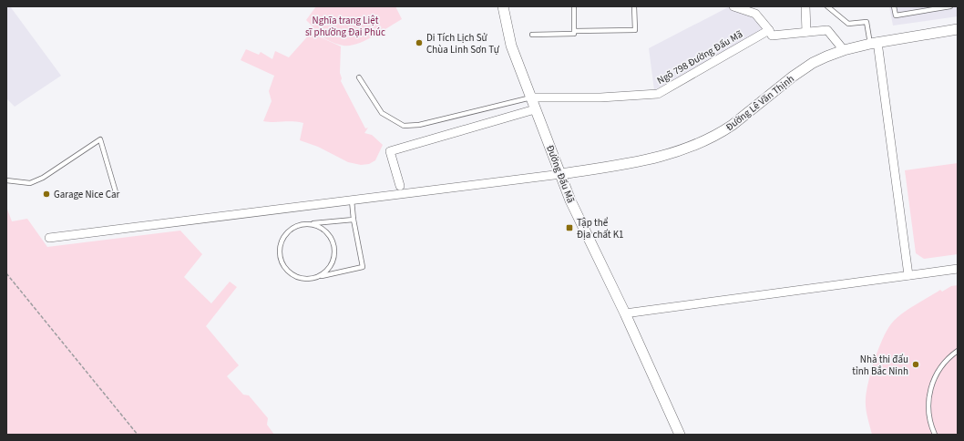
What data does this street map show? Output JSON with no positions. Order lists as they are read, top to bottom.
{
  "streets": {
    "street": ["Ngõ 798 Đường Đấu Mã", "Đường Lê Văn Thịnh", "Đường Đấu Mã"]
  },
  "crossings": [
    ["Ngõ 798 Đường Đấu Mã", "Đường Đấu Mã"],
    ["Đường Lê Văn Thịnh", "Đường Đấu Mã"]
  ],
  "parks": ["Nghĩa trang Liệt sĩ phường Đại Phúc"],
  "places": {
    "other": ["Di Tích Lịch Sử Chùa Linh Sơn Tự", "Garage Nice Car", "Nhà thi đấu tỉnh Bắc Ninh"],
    "transit": ["Tập thể Địa chất K1"]
  }
}
